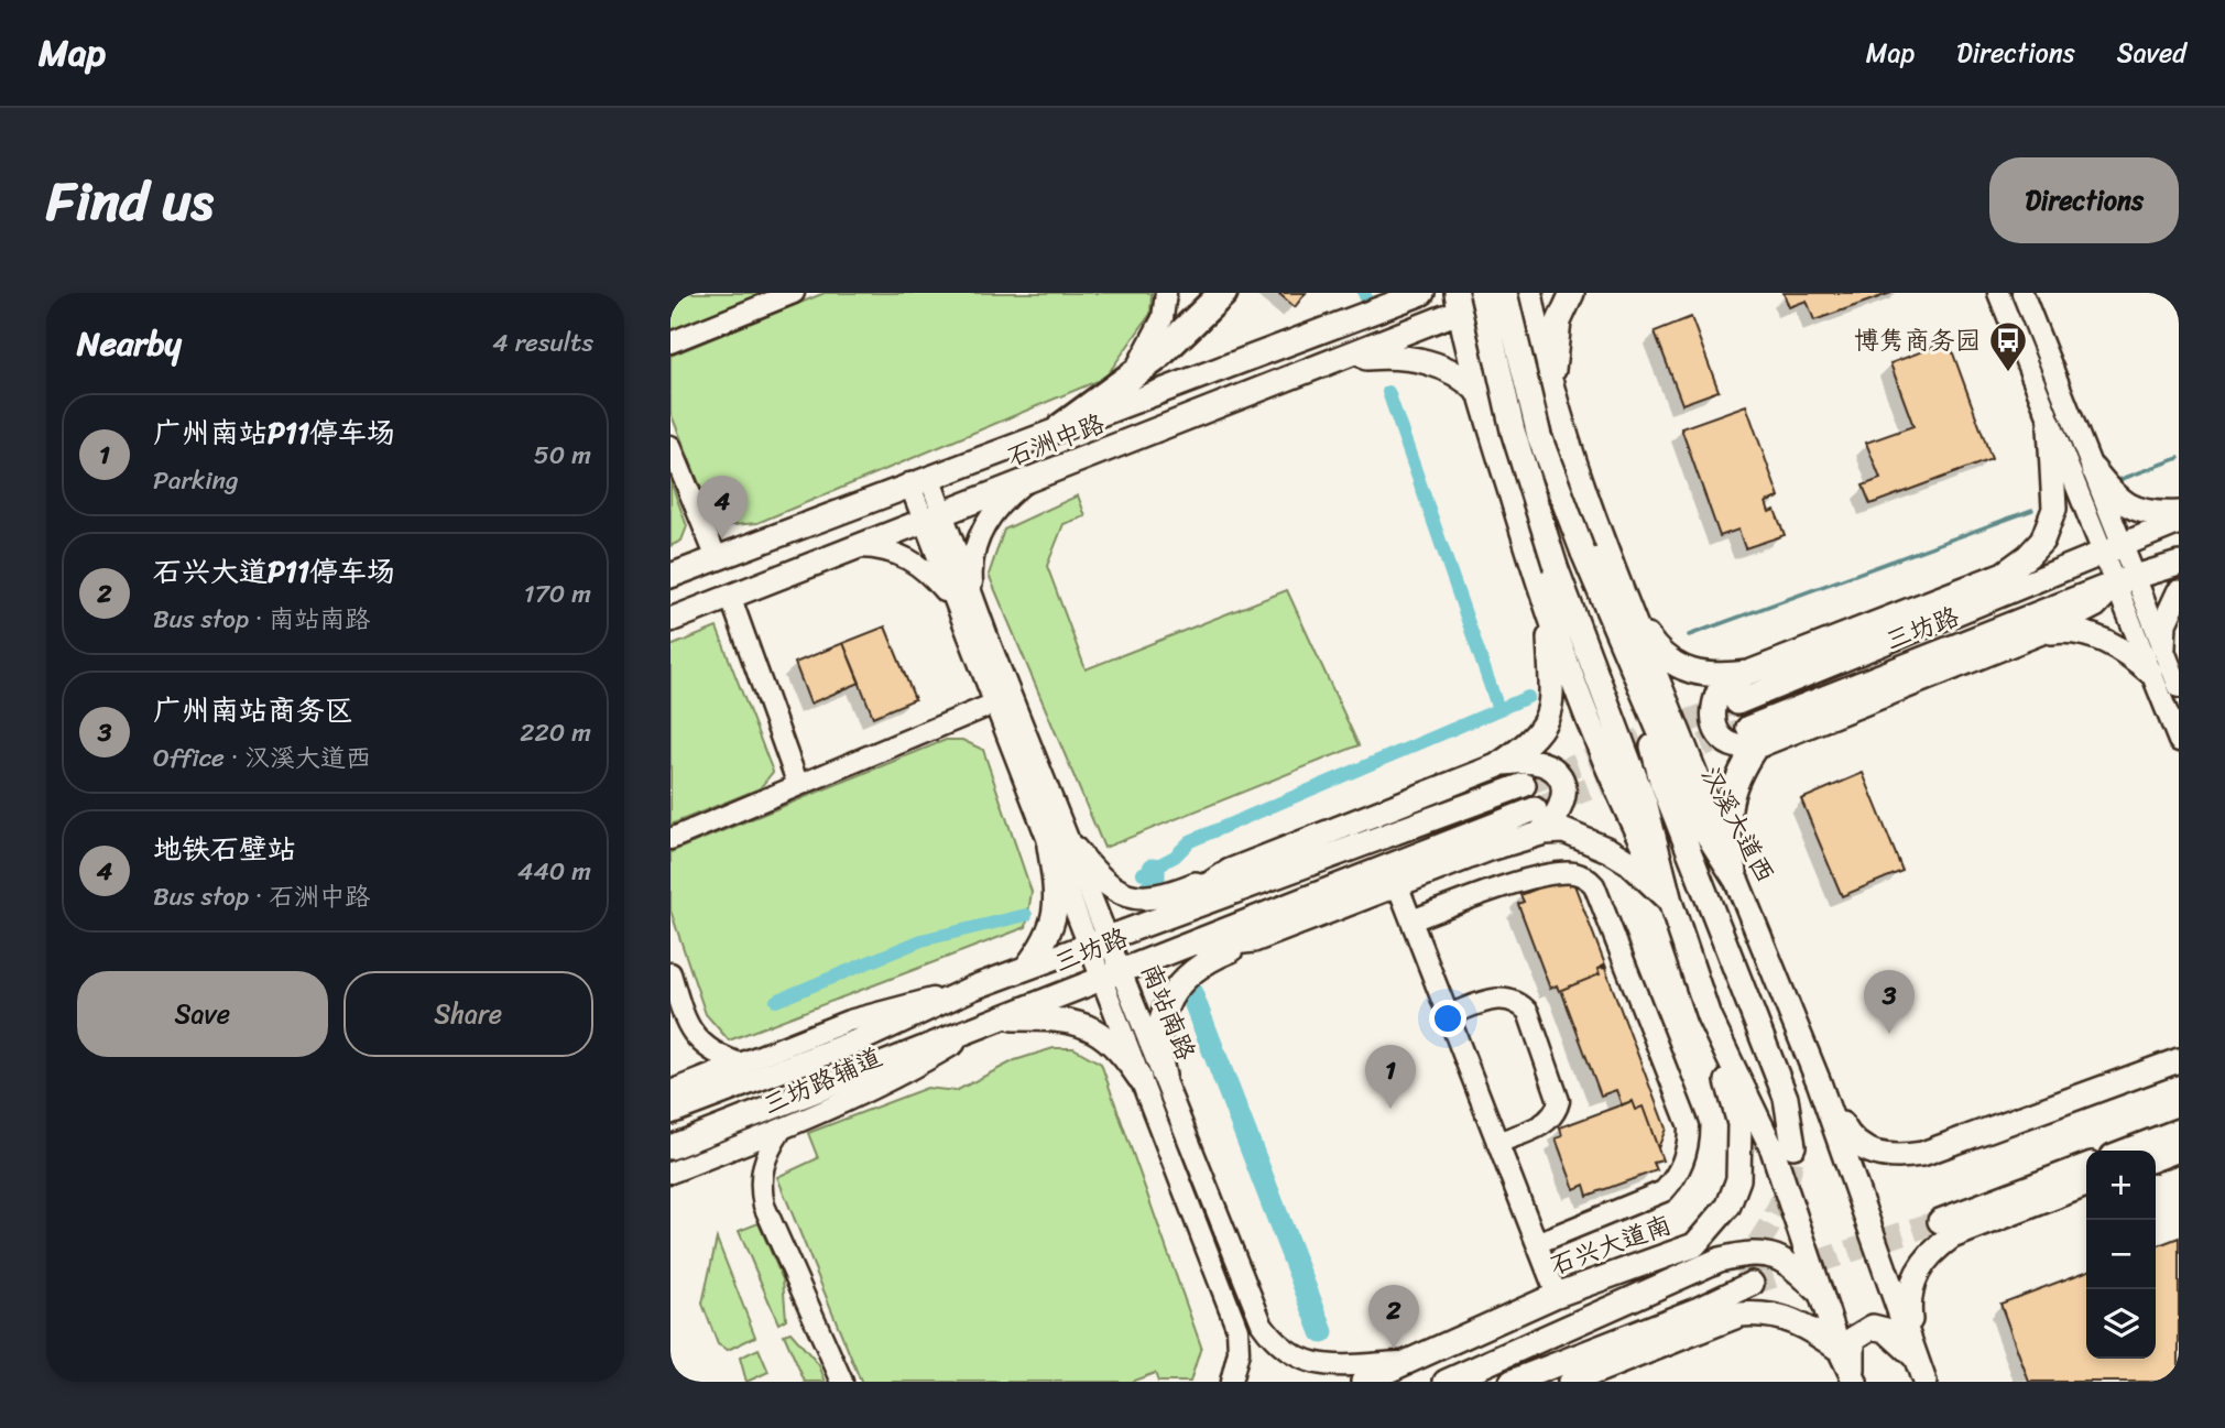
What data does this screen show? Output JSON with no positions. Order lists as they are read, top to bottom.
{
  "streets": {
    "main road": [
      "石洲中路",
      "三坊路",
      "汉溪大道西",
      "石兴大道南"
    ],
    "street": ["南站南路", "三坊路辅道"]
  },
  "crossings": [
    ["石洲中路", "汉溪大道西"],
    ["石洲中路", "南站南路"],
    ["三坊路", "南站南路"],
    ["三坊路", "三坊路辅道"],
    ["南站南路", "石兴大道南"]
  ],
  "places": {
    "bus stop": ["博隽商务园"]
  },
  "page": {
    "header": "Map",
    "nav": ["Map", "Directions", "Saved"],
    "title": "Find us",
    "buttons": [
      "Directions",
      ["Save", "Share"]
    ],
    "heading": ["Nearby", "4 results"],
    "list": [
      {
        "mark": "1",
        "name": "广州南站P11停车场",
        "note": "Parking",
        "value": "50 m"
      },
      {
        "mark": "2",
        "name": "石兴大道P11停车场",
        "note": "Bus stop · 南站南路",
        "value": "170 m"
      },
      {
        "mark": "3",
        "name": "广州南站商务区",
        "note": "Office · 汉溪大道西",
        "value": "220 m"
      },
      {
        "mark": "4",
        "name": "地铁石壁站",
        "note": "Bus stop · 石洲中路",
        "value": "440 m"
      }
    ],
    "pins": [
      "4",
      "3",
      "1",
      "2"
    ],
    "map_buttons": ["+", "−"]
  }
}
